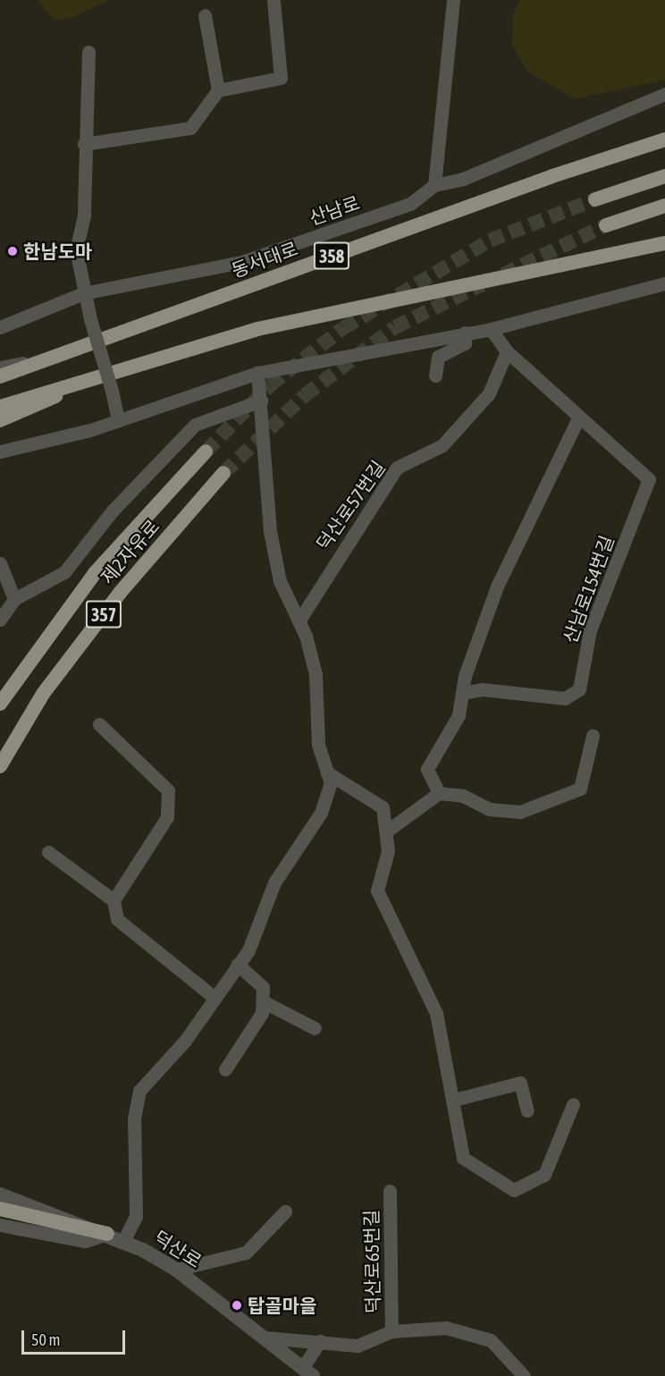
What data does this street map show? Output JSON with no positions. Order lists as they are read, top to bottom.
{
  "streets": {
    "highway": [
      "358",
      "동서대로",
      "제2자유로",
      "357"
    ],
    "street": [
      "산남로",
      "덕산로57번길",
      "산남로154번길",
      "덕산로",
      "덕산로65번길"
    ]
  },
  "crossings": [
    ["덕산로57번길", "산남로154번길"],
    ["덕산로", "덕산로65번길"]
  ],
  "places": ["한남도마", "탑골마을"],
  "scale_bar": "50 m"
}
